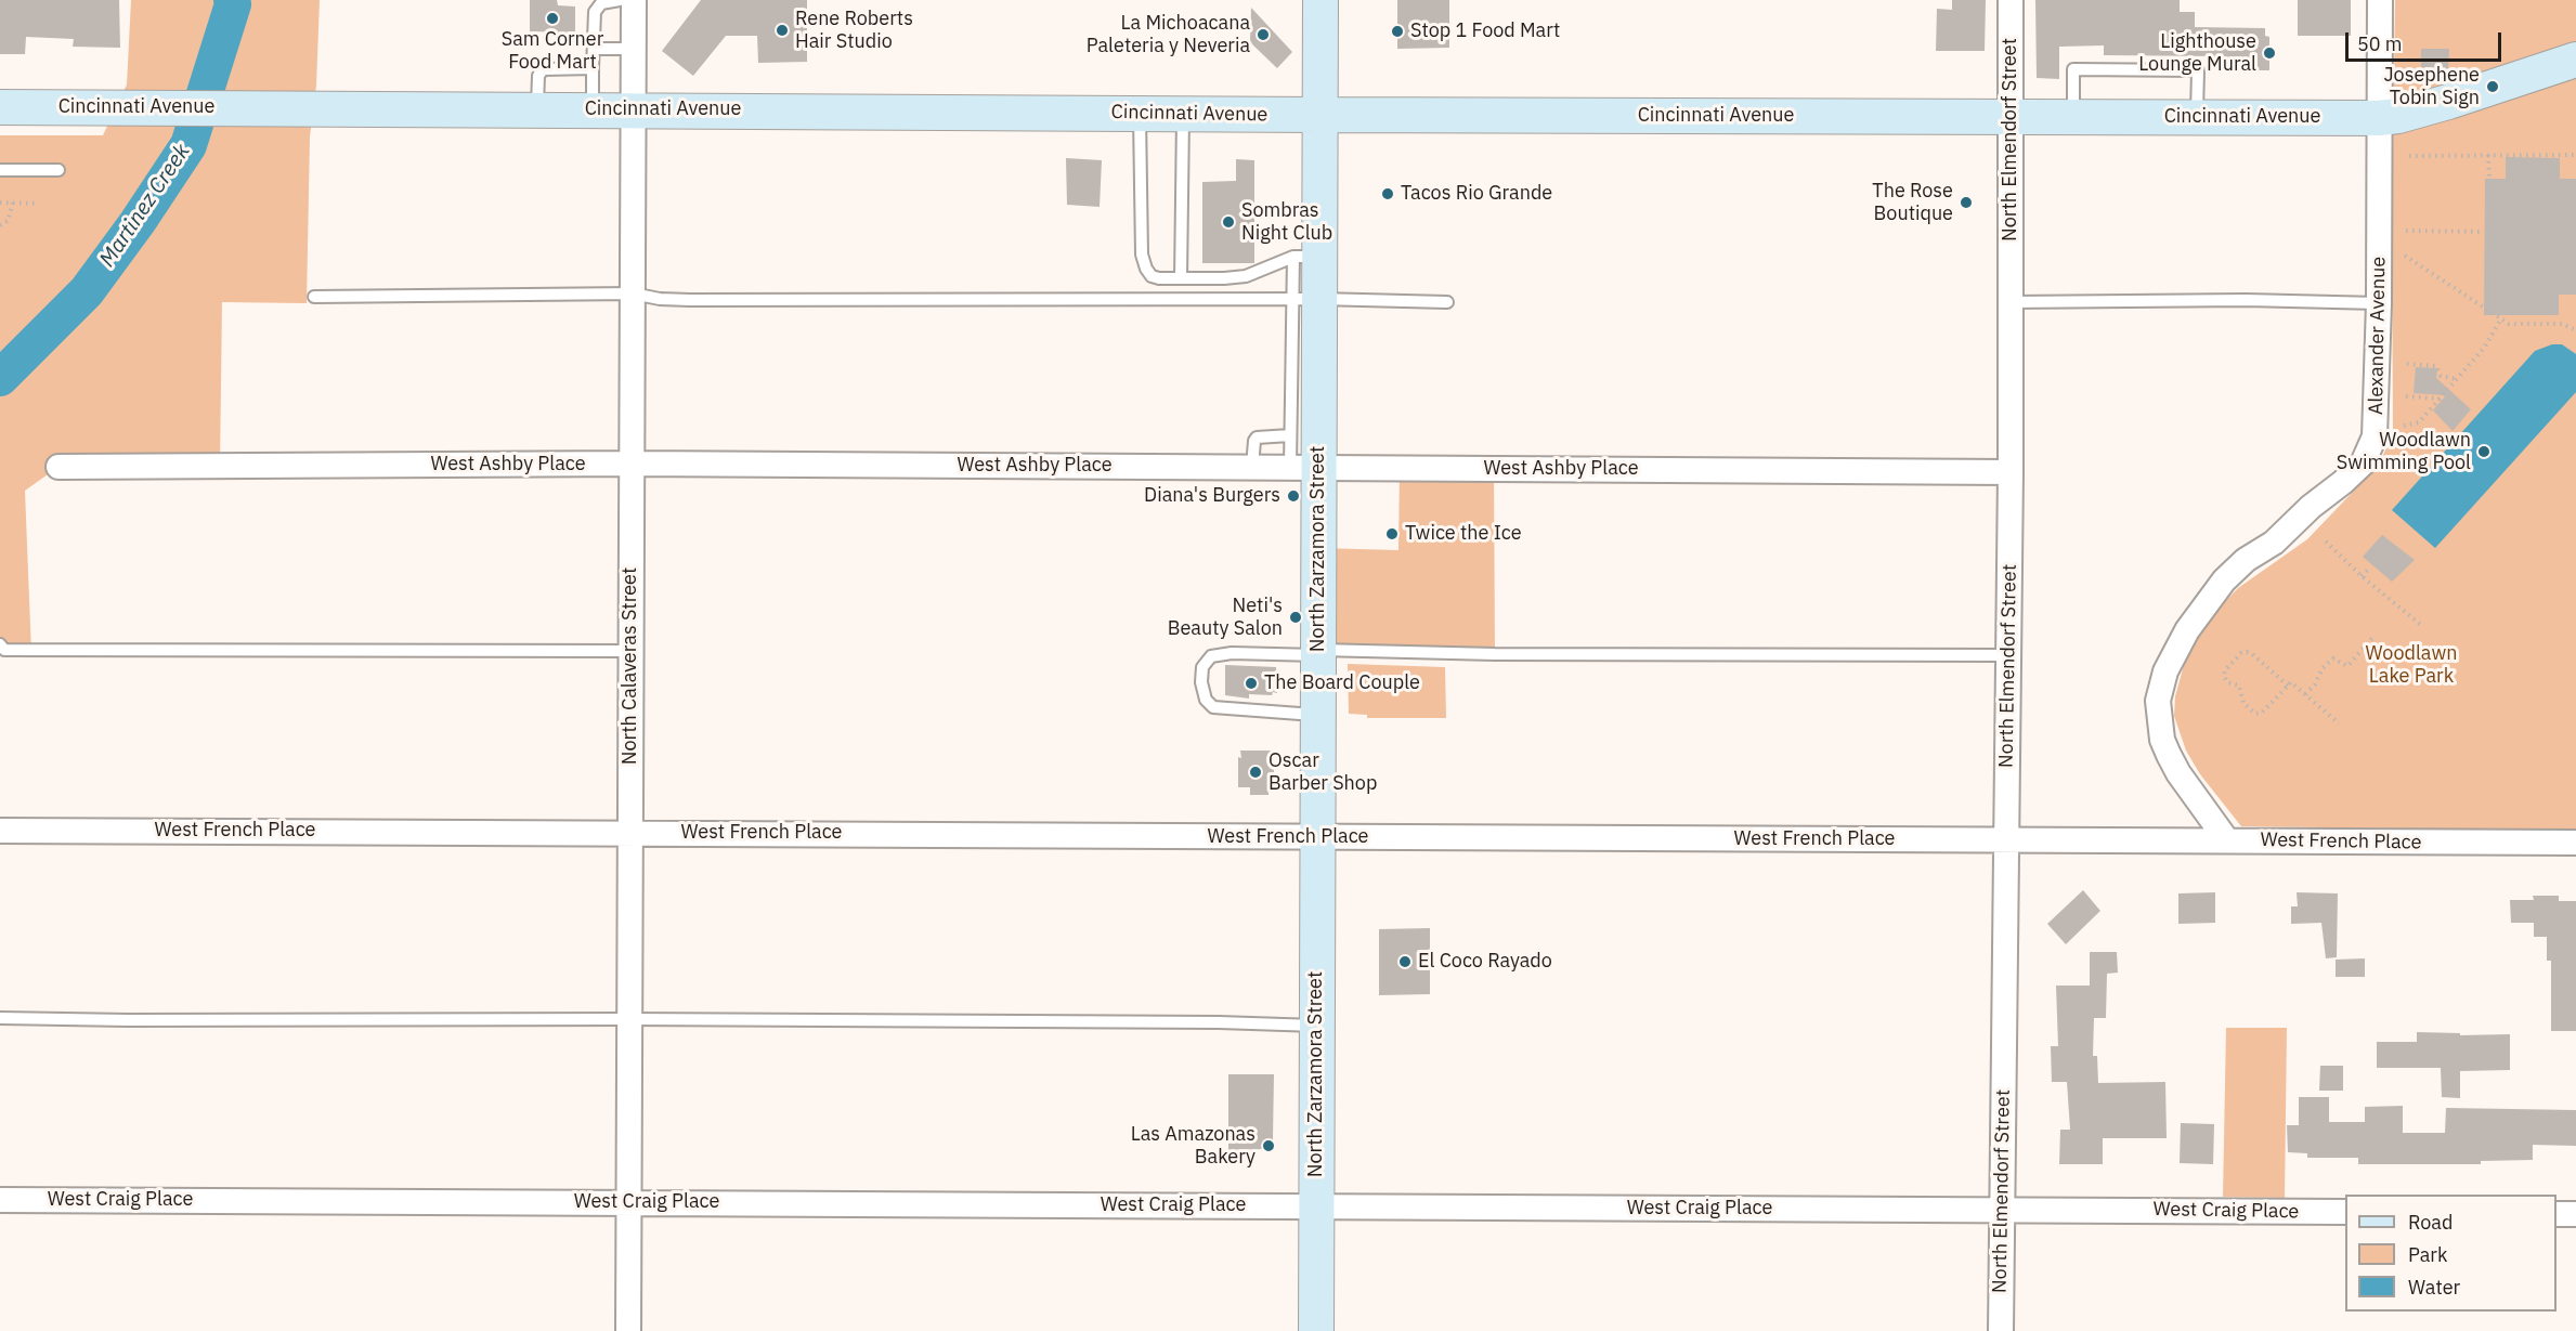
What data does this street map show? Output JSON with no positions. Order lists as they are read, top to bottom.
{
  "streets": {
    "street": [
      "Cincinnati Avenue",
      "North Elmendorf Street",
      "Alexander Avenue",
      "West Ashby Place",
      "North Zarzamora Street",
      "North Calaveras Street",
      "West French Place",
      "West Craig Place"
    ]
  },
  "crossings": [
    ["Cincinnati Avenue", "North Elmendorf Street"],
    ["Cincinnati Avenue", "Alexander Avenue"],
    ["Cincinnati Avenue", "North Zarzamora Street"],
    ["Cincinnati Avenue", "North Calaveras Street"],
    ["North Elmendorf Street", "West Ashby Place"],
    ["North Elmendorf Street", "West French Place"],
    ["North Elmendorf Street", "West Craig Place"],
    ["Alexander Avenue", "West French Place"],
    ["West Ashby Place", "North Zarzamora Street"],
    ["West Ashby Place", "North Calaveras Street"],
    ["North Zarzamora Street", "West French Place"],
    ["North Zarzamora Street", "West Craig Place"],
    ["North Calaveras Street", "West French Place"],
    ["North Calaveras Street", "West Craig Place"]
  ],
  "water": ["Martinez Creek"],
  "parks": ["Woodlawn Lake Park"],
  "places": [
    "Sam Corner Food Mart",
    "Rene Roberts Hair Studio",
    "Stop 1 Food Mart",
    "La Michoacana Paleteria y Neveria",
    "Lighthouse Lounge Mural",
    "Josephene Tobin Sign",
    "Tacos Rio Grande",
    "The Rose Boutique",
    "Sombras Night Club",
    "Woodlawn Swimming Pool",
    "Diana's Burgers",
    "Twice the Ice",
    "Neti's Beauty Salon",
    "The Board Couple",
    "Oscar Barber Shop",
    "El Coco Rayado",
    "Las Amazonas Bakery"
  ],
  "legend": ["Road", "Park", "Water"],
  "scale_bar": "50 m"
}
